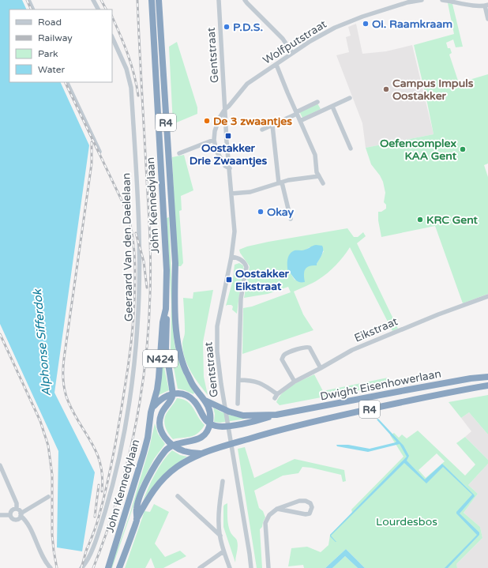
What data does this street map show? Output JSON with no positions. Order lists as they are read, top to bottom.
{
  "streets": {
    "highway": [
      "R4",
      "John Kennedylaan",
      "N424",
      "Dwight Eisenhowerlaan"
    ],
    "street": [
      "Wolfputstraat",
      "Gentstraat",
      "Geeraard Van den Daelelaan",
      "Eikstraat"
    ]
  },
  "crossings": [
    ["Wolfputstraat", "Gentstraat"],
    ["R4", "John Kennedylaan"],
    ["R4", "Dwight Eisenhowerlaan"],
    ["John Kennedylaan", "Dwight Eisenhowerlaan"]
  ],
  "water": ["Alphonse Sifferdok"],
  "parks": ["Lourdesbos"],
  "places": {
    "other": [
      "Oi. Raamkraam",
      "P.D.S.",
      "Campus Impuls Oostakker",
      "De 3 zwaantjes",
      "Oefencomplex KAA Gent",
      "Okay",
      "KRC Gent"
    ],
    "transit": ["Oostakker Drie Zwaantjes", "Oostakker Eikstraat"]
  },
  "legend": [
    "Road",
    "Railway",
    "Park",
    "Water"
  ]
}
